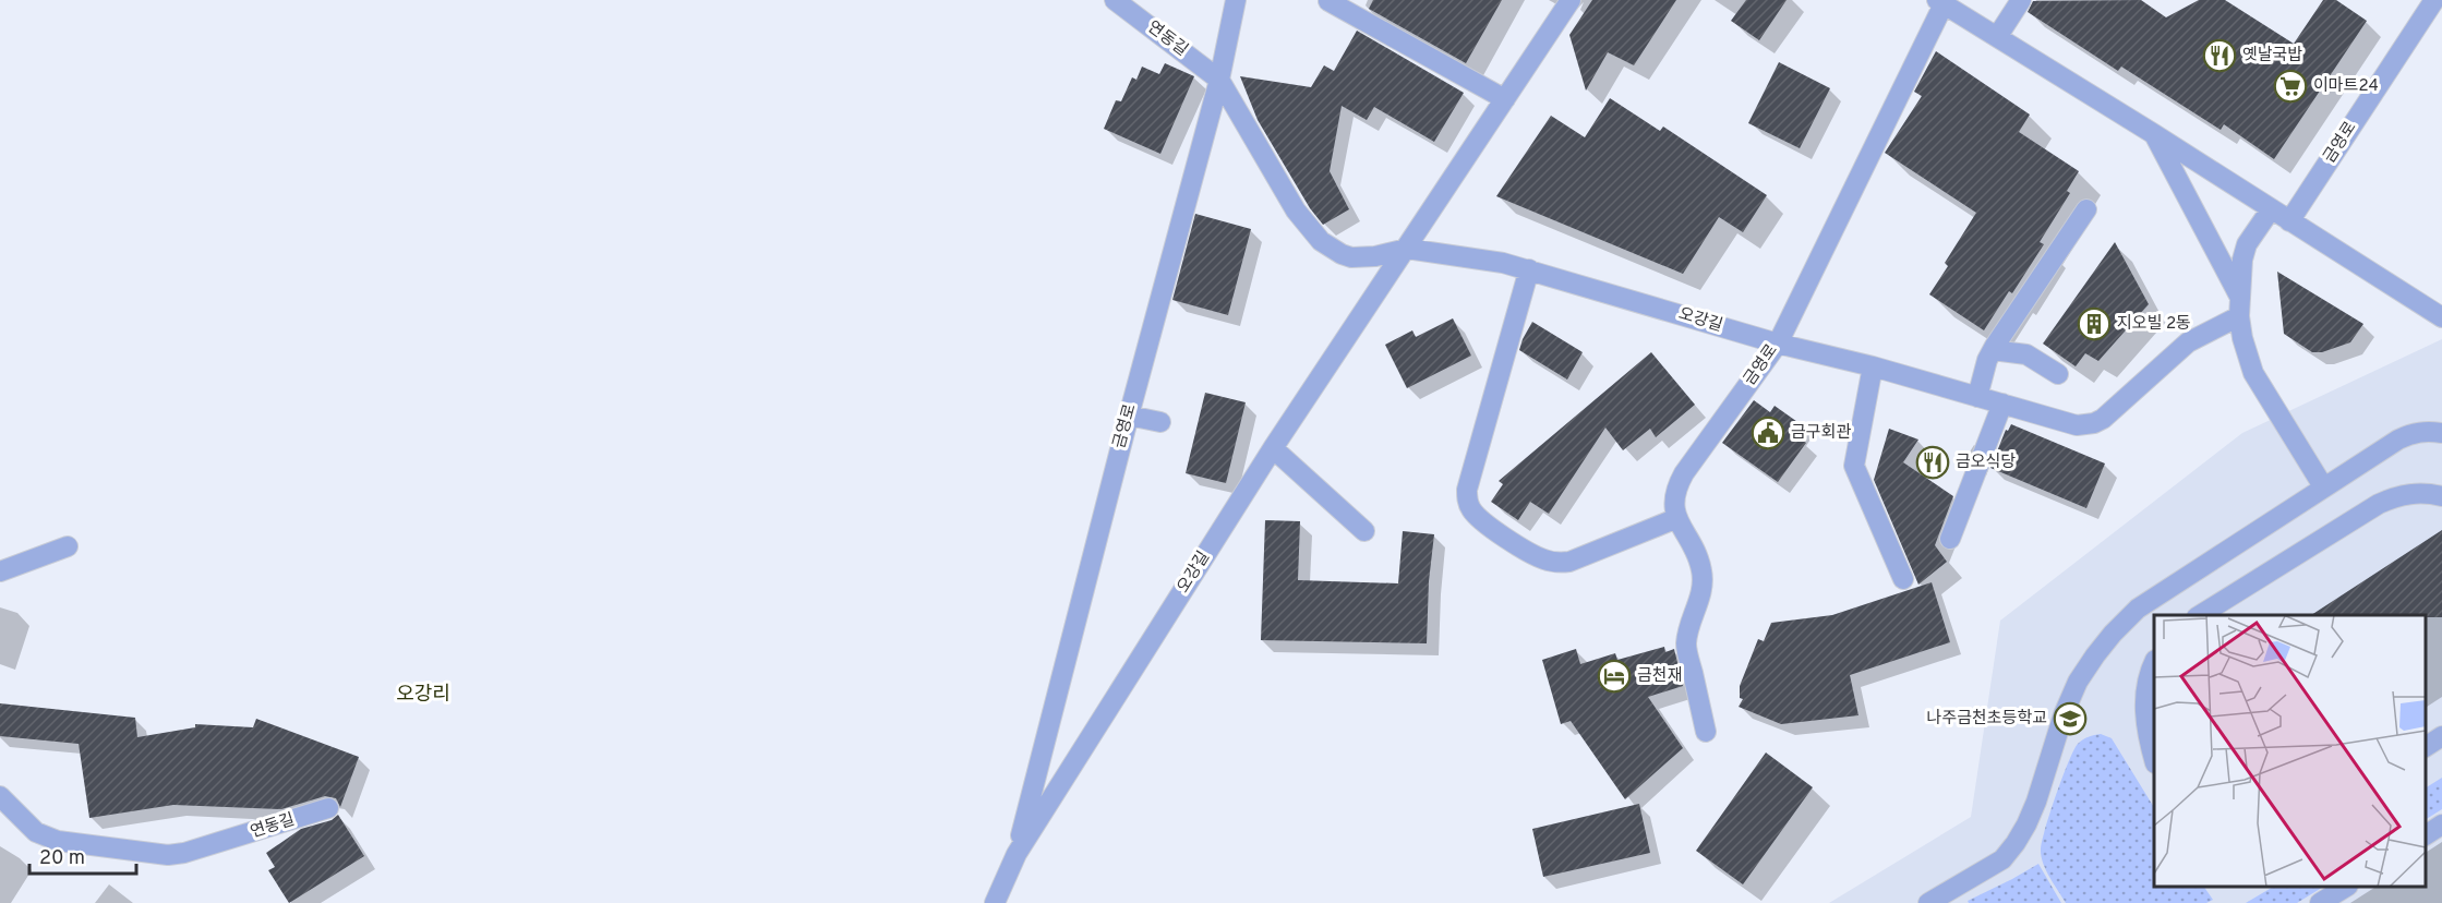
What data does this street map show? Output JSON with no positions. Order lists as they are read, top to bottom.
{
  "streets": {
    "street": ["연동길", "금영로", "오강길"]
  },
  "crossings": [
    ["연동길", "금영로"],
    ["연동길", "오강길"],
    ["금영로", "오강길"]
  ],
  "districts": ["오강리"],
  "places": {
    "restaurant": ["옛날국밥", "금오식당"],
    "supermarket": ["이마트24"],
    "building": ["지오빌 2동"],
    "public building": ["금구회관"],
    "hotel": ["금천재"],
    "school or university": ["나주금천초등학교"]
  },
  "scale_bar": "20 m"
}
